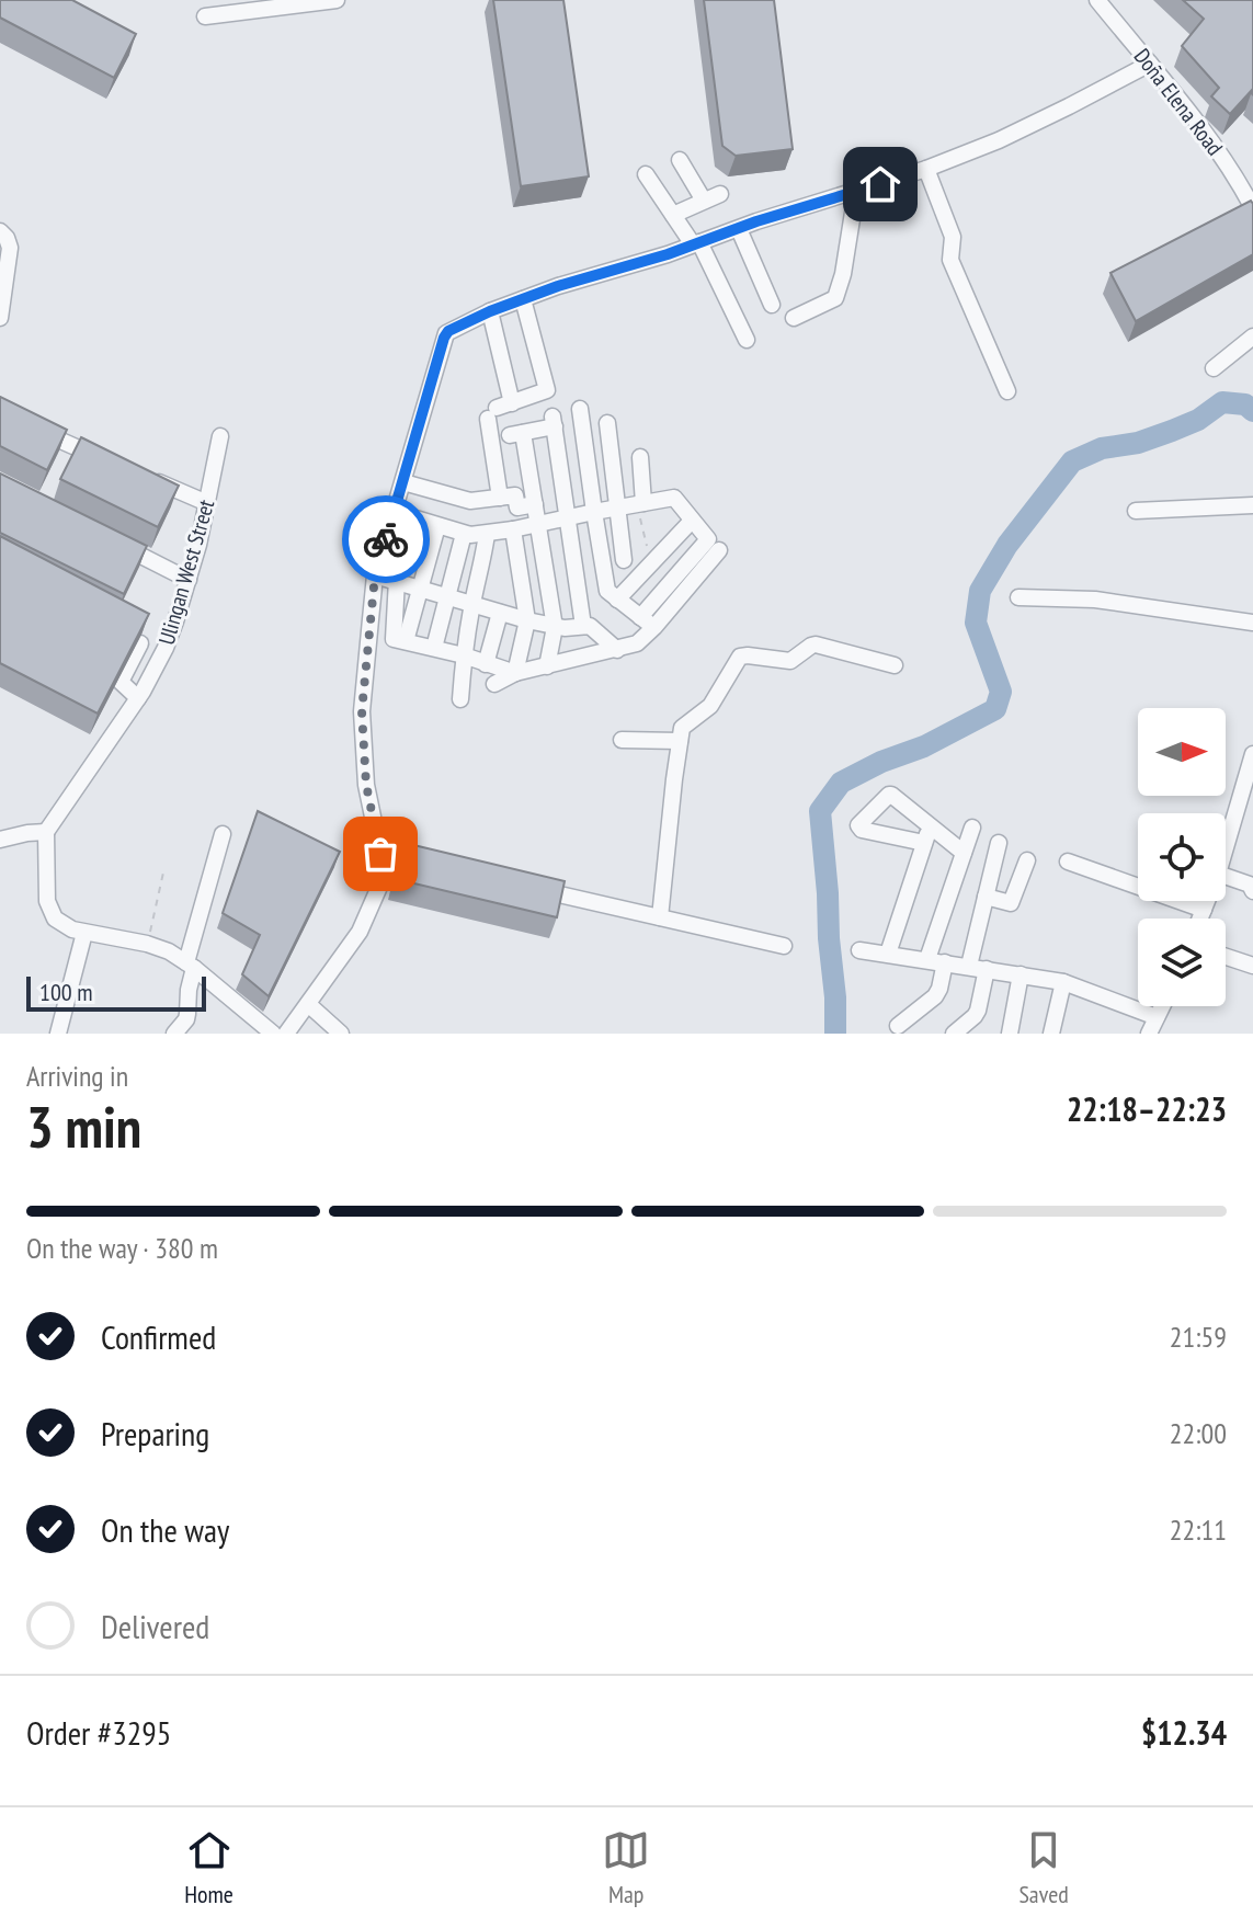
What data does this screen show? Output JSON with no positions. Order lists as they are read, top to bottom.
{
  "streets": {
    "street": ["Doña Elena Road", "Ulingan West Street"]
  },
  "scale_bar": "100 m",
  "north": "right",
  "page": {
    "scale": "100 m",
    "heading": ["3 min", "Arriving in", "22:18–22:23"],
    "panel": ["Order #3295", "$12.34"],
    "bar": "On the way · 380 m",
    "list": [
      ["Confirmed", "21:59"],
      ["Preparing", "22:00"],
      ["On the way", "22:11"],
      "Delivered"
    ],
    "tabs": ["Home", "Map", "Saved"]
  }
}
